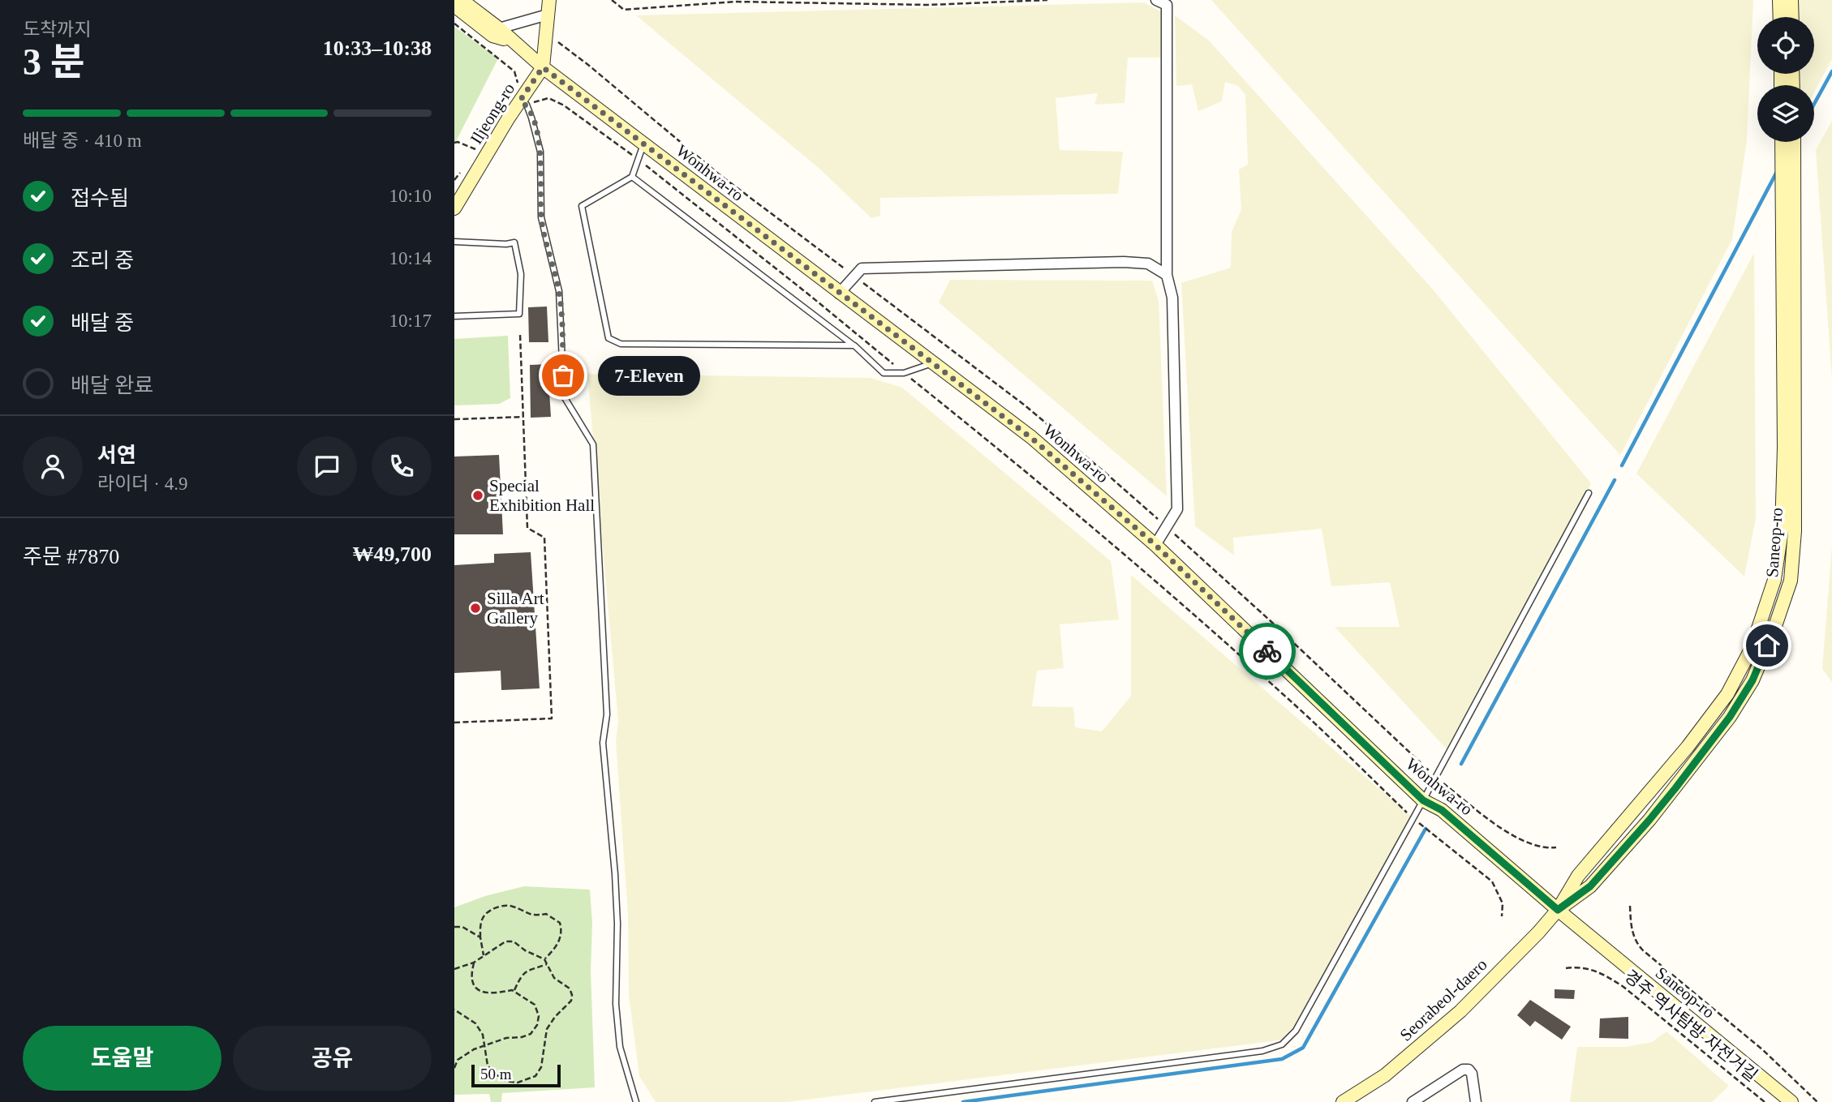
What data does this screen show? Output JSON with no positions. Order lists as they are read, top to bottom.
{
  "streets": {
    "street": [
      "Iljeong-ro",
      "Wonhwa-ro",
      "Saneop-ro",
      "Seorabeol-daero"
    ],
    "path": ["경주 역사탐방 자전거길"]
  },
  "crossings": [
    ["Iljeong-ro", "Wonhwa-ro"],
    ["Wonhwa-ro", "Saneop-ro"],
    ["Wonhwa-ro", "Seorabeol-daero"],
    ["Saneop-ro", "Seorabeol-daero"]
  ],
  "places": ["7-Eleven", "Special Exhibition Hall", "Silla Art Gallery"],
  "scale_bar": "50 m",
  "page": {
    "heading": ["3 분", "도착까지", "10:33–10:38"],
    "panel": [
      "서연",
      "라이더 · 4.9",
      "주문 #7870",
      "₩49,700"
    ],
    "bar": "배달 중 · 410 m",
    "list": [
      ["접수됨", "10:10"],
      ["조리 중", "10:14"],
      ["배달 중", "10:17"],
      "배달 완료"
    ],
    "bubble": "7-Eleven",
    "buttons": ["도움말", "공유"],
    "scale": "50 m"
  }
}
